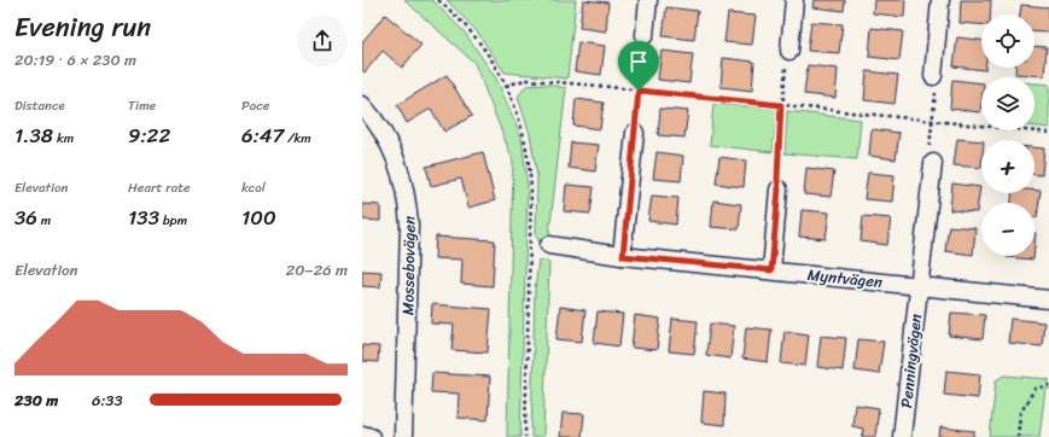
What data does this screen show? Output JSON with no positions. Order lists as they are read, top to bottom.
{
  "streets": {
    "street": ["Mossebovägen", "Myntvägen", "Penningvägen"]
  },
  "crossings": [
    ["Myntvägen", "Penningvägen"]
  ],
  "page": {
    "heading": ["Evening run", "20:19 · 6 × 230 m"],
    "map_buttons": ["+", "−"],
    "stats": [
      ["Distance", "1.38 km"],
      ["Time", "9:22"],
      ["Pace", "6:47 /km"],
      ["Elevation", "36 m"],
      ["Heart rate", "133 bpm"],
      ["kcal", "100"]
    ],
    "chart": ["Elevation", "20–26 m"],
    "list": [
      {
        "name": "230 m",
        "note": "6:33"
      }
    ]
  }
}
